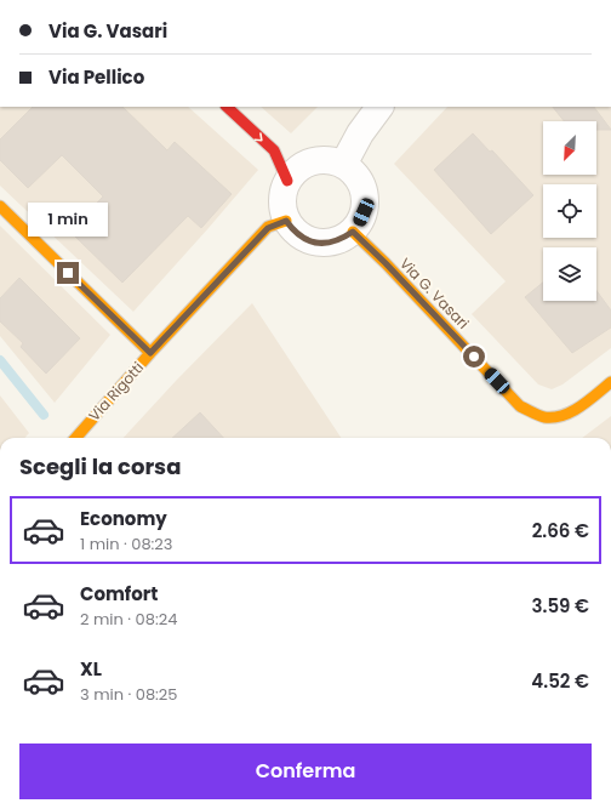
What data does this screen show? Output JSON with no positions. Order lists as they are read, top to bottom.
{
  "streets": {
    "street": ["Via G. Vasari", "Via Rigotti"]
  },
  "crossings": [
    ["Via G. Vasari", "Via Rigotti"]
  ],
  "north": "bottom left",
  "page": {
    "banner": ["Via G. Vasari", "Via Pellico"],
    "bubble": "1 min",
    "heading": "Scegli la corsa",
    "list": [
      {
        "name": "Economy",
        "note": "1 min · 08:23",
        "value": "2.66 €"
      },
      {
        "name": "Comfort",
        "note": "2 min · 08:24",
        "value": "3.59 €"
      },
      {
        "name": "XL",
        "note": "3 min · 08:25",
        "value": "4.52 €"
      }
    ],
    "buttons": "Conferma"
  }
}
